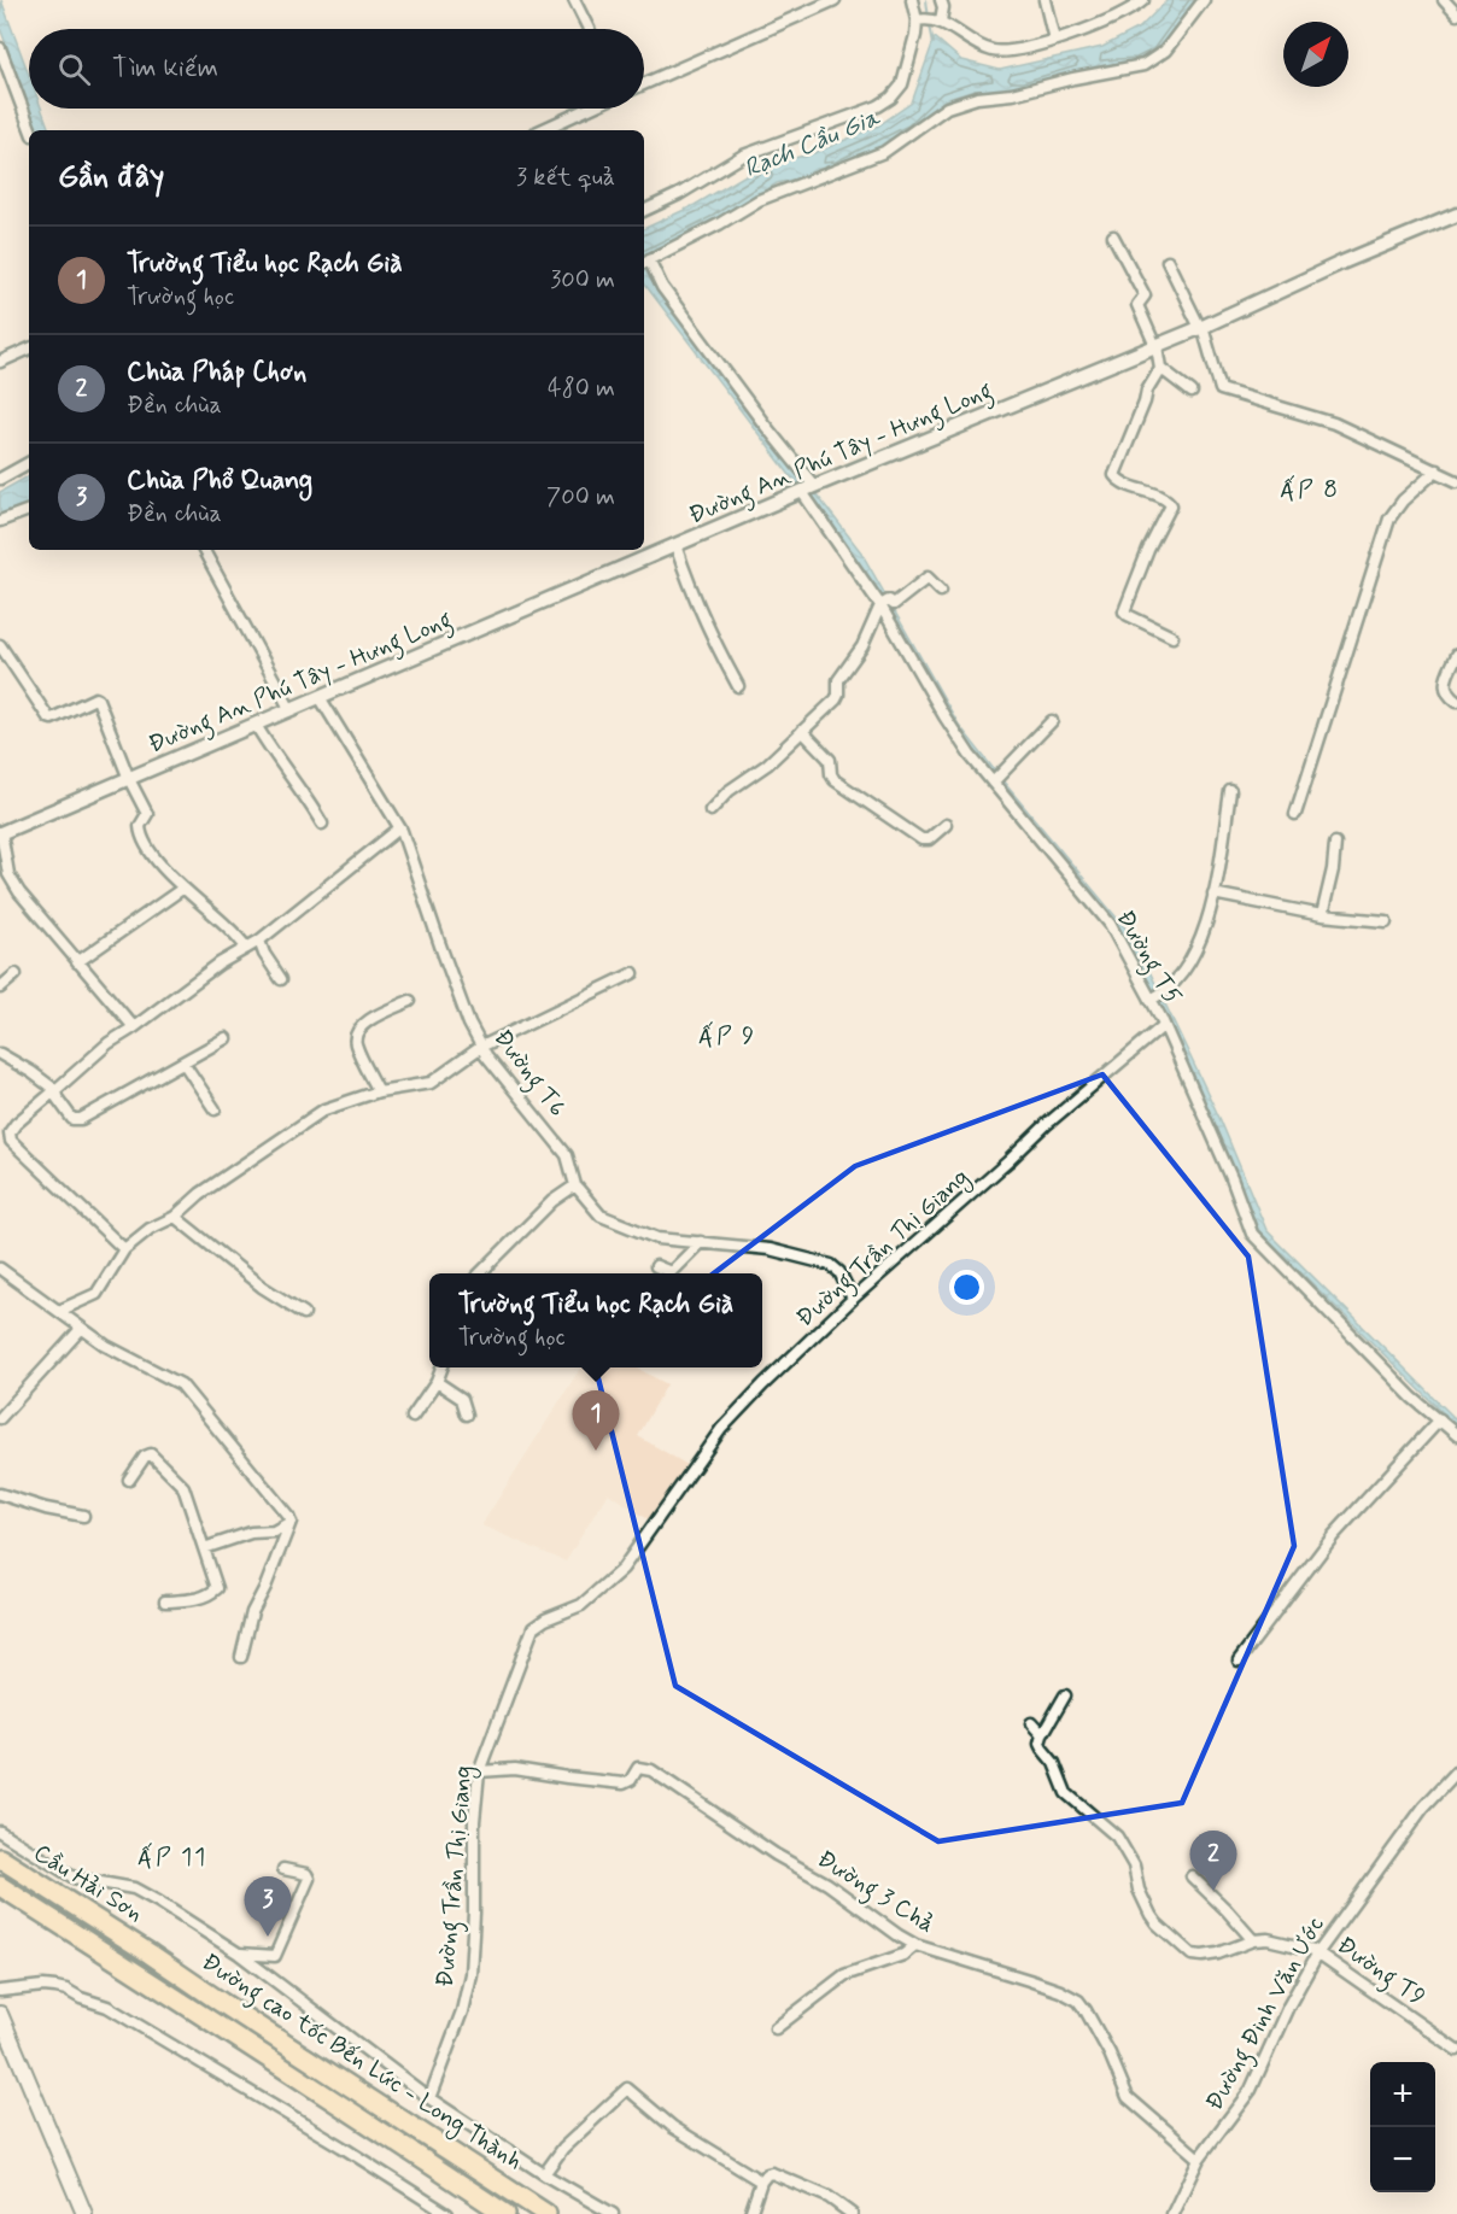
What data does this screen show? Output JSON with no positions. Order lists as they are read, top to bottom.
{
  "streets": {
    "highway": ["Cầu Hải Sơn", "Đường cao tốc Bến Lức - Long Thành"],
    "street": [
      "Đường An Phú Tây - Hưng Long",
      "Đường T5",
      "Đường T6",
      "Đường Trần Thị Giang",
      "Đường 3 Chả",
      "Đường T9",
      "Đường Đinh Văn Ước"
    ]
  },
  "crossings": [
    ["Đường An Phú Tây - Hưng Long", "Đường T5"],
    ["Đường An Phú Tây - Hưng Long", "Đường T6"],
    ["Đường T5", "Đường Trần Thị Giang"],
    ["Đường T6", "Đường Trần Thị Giang"],
    ["Đường Trần Thị Giang", "Đường 3 Chả"],
    ["Cầu Hải Sơn", "Đường cao tốc Bến Lức - Long Thành"],
    ["Đường 3 Chả", "Đường Đinh Văn Ước"],
    ["Đường T9", "Đường Đinh Văn Ước"]
  ],
  "districts": ["ẤP 8", "ẤP 9", "ẤP 11"],
  "water": ["Rạch Cầu Gia"],
  "north": "top right",
  "page": {
    "search": "Tìm kiếm",
    "heading": ["Gần đây", "3 kết quả"],
    "list": [
      {
        "mark": "1",
        "name": "Trường Tiểu học Rạch Già",
        "note": "Trường học",
        "value": "300 m"
      },
      {
        "mark": "2",
        "name": "Chùa Pháp Chơn",
        "note": "Đền chùa",
        "value": "480 m"
      },
      {
        "mark": "3",
        "name": "Chùa Phổ Quang",
        "note": "Đền chùa",
        "value": "700 m"
      }
    ],
    "popup": ["Trường Tiểu học Rạch Già", "Trường học"],
    "pins": ["1", "2", "3"],
    "map_buttons": ["+", "−"]
  }
}
